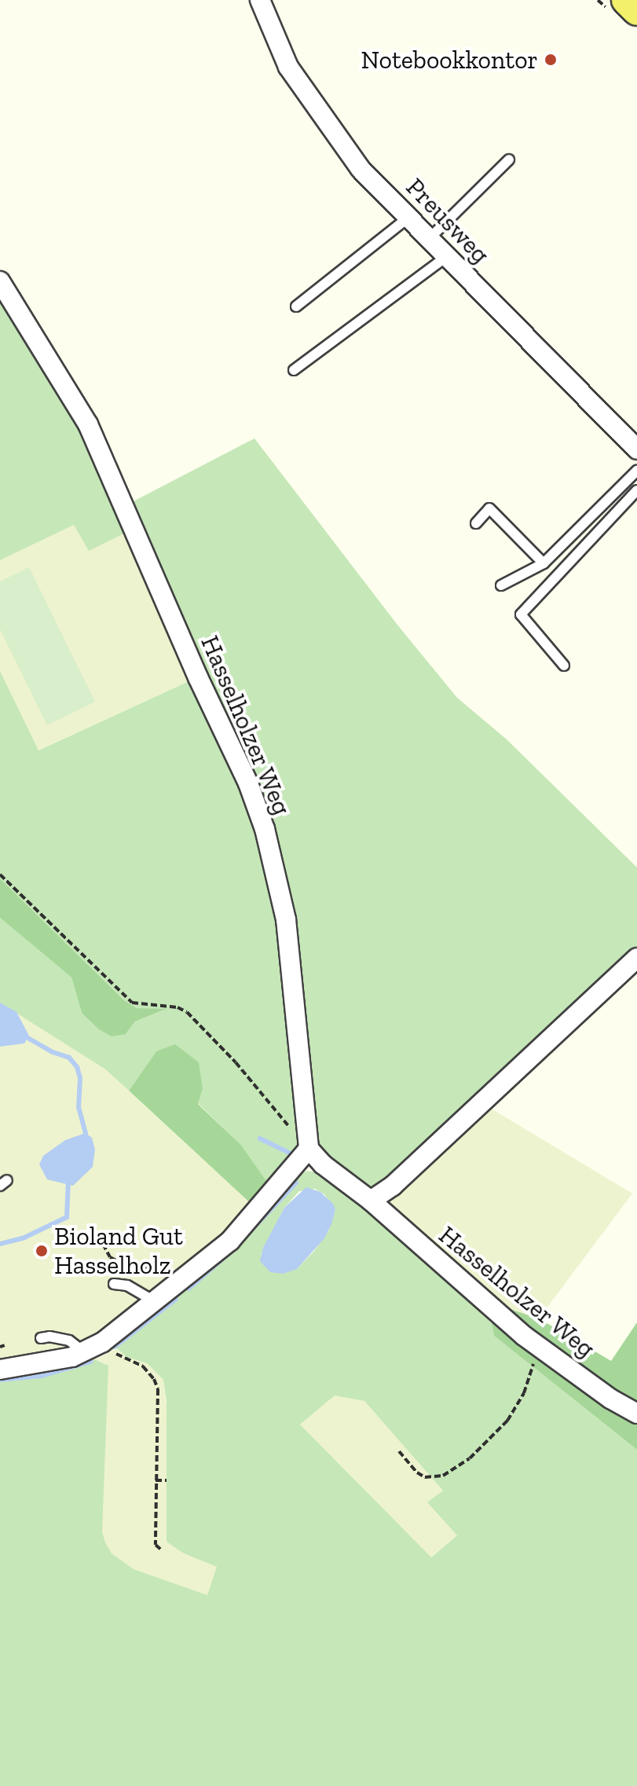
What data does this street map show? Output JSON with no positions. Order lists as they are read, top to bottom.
{
  "streets": {
    "street": ["Preusweg", "Hasselholzer Weg"]
  },
  "places": ["Notebookkontor", "Bioland Gut Hasselholz"]
}
